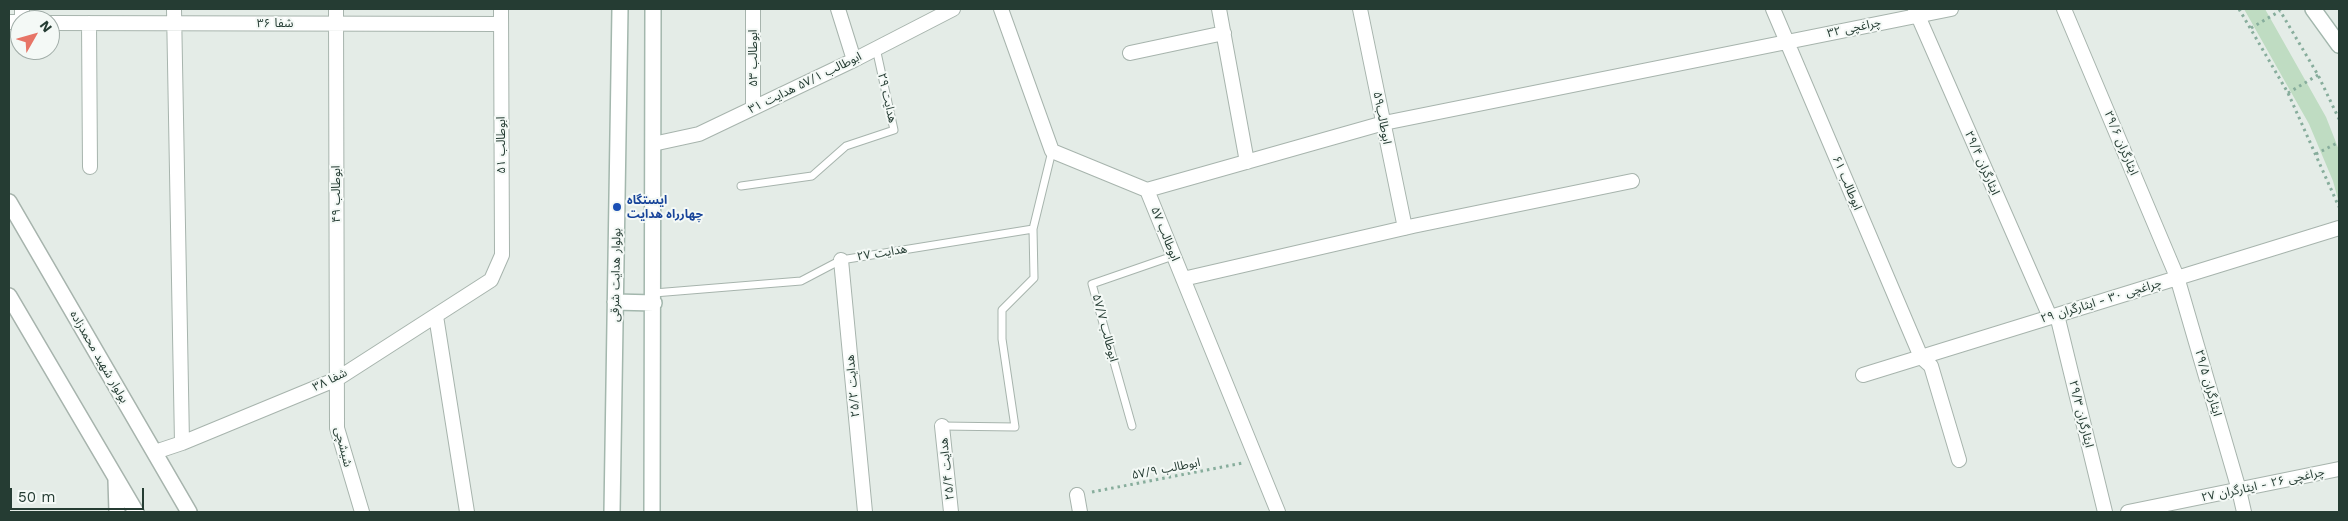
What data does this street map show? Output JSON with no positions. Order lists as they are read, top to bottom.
{
  "streets": {
    "main road": ["بولوار هدایت شرقی", "بولوار شهید محمدزاده"],
    "street": [
      "شفا ۳۶",
      "چراغچی ۳۲",
      "ابوطالب ۵۳",
      "ابوطالب ۵۷/۱ هدایت ۳۱",
      "ابوطالب۵۹",
      "ایثارگران ۲۹/۶",
      "ابوطالب ۵۱",
      "ایثارگران ۲۹/۴",
      "ابوطالب ۶۱",
      "ابوطالب ۴۹",
      "ابوطالب ۵۷",
      "چراغچی ۳۰ - ایثارگران ۲۹",
      "شفا ۳۸",
      "ایثارگران ۲۹/۵",
      "هدایت ۲۵/۲",
      "ایثارگران ۲۹/۳",
      "شیشچی",
      "هدایت ۲۵/۴",
      "چراغچی ۲۶ - ایثارگران ۲۷"
    ],
    "lane": ["هدایت ۲۹", "هدایت ۲۷", "ابوطالب ۵۷/۷"],
    "path": ["ابوطالب ۵۷/۹"]
  },
  "crossings": [
    ["شفا ۳۶", "ابوطالب ۵۱"],
    ["شفا ۳۶", "ابوطالب ۴۹"],
    ["چراغچی ۳۲", "ابوطالب۵۹"],
    ["چراغچی ۳۲", "ایثارگران ۲۹/۴"],
    ["چراغچی ۳۲", "ابوطالب ۶۱"],
    ["چراغچی ۳۲", "ابوطالب ۵۷"],
    ["ابوطالب ۵۳", "ابوطالب ۵۷/۱ هدایت ۳۱"],
    ["ابوطالب ۵۷/۱ هدایت ۳۱", "هدایت ۲۹"],
    ["ایثارگران ۲۹/۶", "چراغچی ۳۰ - ایثارگران ۲۹"],
    ["ایثارگران ۲۹/۶", "ایثارگران ۲۹/۵"],
    ["ابوطالب ۵۱", "شفا ۳۸"],
    ["ایثارگران ۲۹/۴", "چراغچی ۳۰ - ایثارگران ۲۹"],
    ["ایثارگران ۲۹/۴", "ایثارگران ۲۹/۳"],
    ["ابوطالب ۶۱", "چراغچی ۳۰ - ایثارگران ۲۹"],
    ["ابوطالب ۴۹", "شفا ۳۸"],
    ["ابوطالب ۴۹", "شیشچی"],
    ["ابوطالب ۵۷", "ابوطالب ۵۷/۷"],
    ["ابوطالب ۵۷", "ابوطالب ۵۷/۹"],
    ["هدایت ۲۷", "هدایت ۲۵/۲"],
    ["چراغچی ۳۰ - ایثارگران ۲۹", "ایثارگران ۲۹/۵"],
    ["چراغچی ۳۰ - ایثارگران ۲۹", "ایثارگران ۲۹/۳"],
    ["بولوار شهید محمدزاده", "شفا ۳۸"],
    ["شفا ۳۸", "شیشچی"],
    ["ایثارگران ۲۹/۵", "چراغچی ۲۶ - ایثارگران ۲۷"]
  ],
  "places": ["ایستگاه چهارراه هدایت"],
  "scale_bar": "50 m",
  "north": "top right"
}
